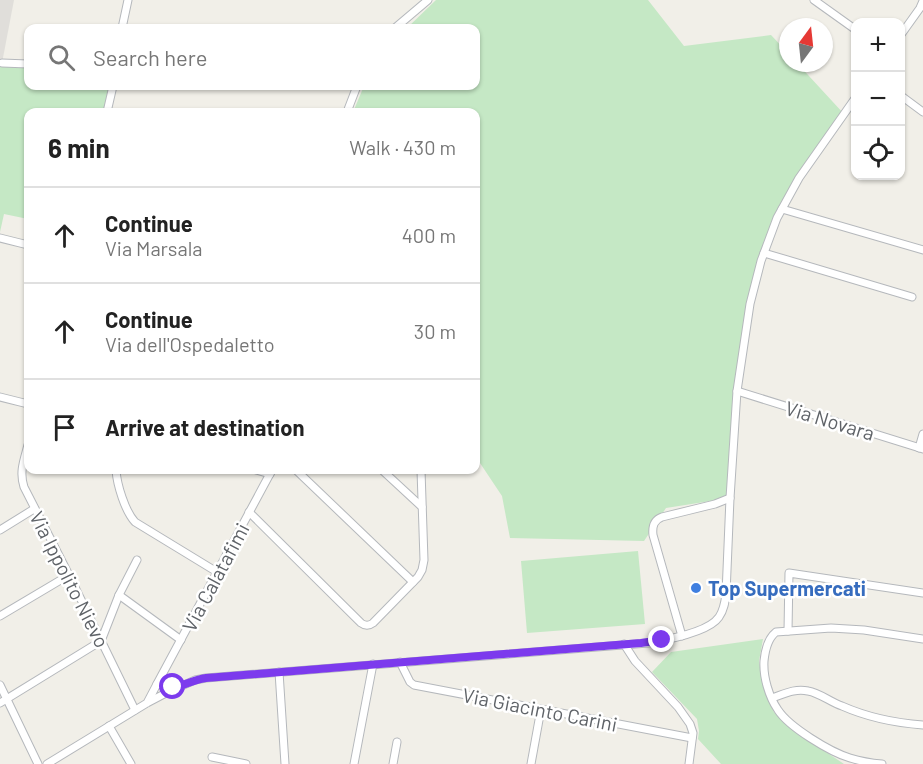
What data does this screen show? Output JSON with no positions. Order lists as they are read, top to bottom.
{
  "streets": {
    "street": [
      "Via Novara",
      "Via Calatafimi",
      "Via Ippolito Nievo",
      "Via Giacinto Carini"
    ]
  },
  "places": ["Top Supermercati"],
  "north": "top",
  "page": {
    "map_buttons": ["+", "−"],
    "search": "Search here",
    "heading": ["6 min", "Walk · 430 m"],
    "list": [
      ["Continue", "Via Marsala", "400 m"],
      ["Continue", "Via dell'Ospedaletto", "30 m"],
      "Arrive at destination"
    ]
  }
}
